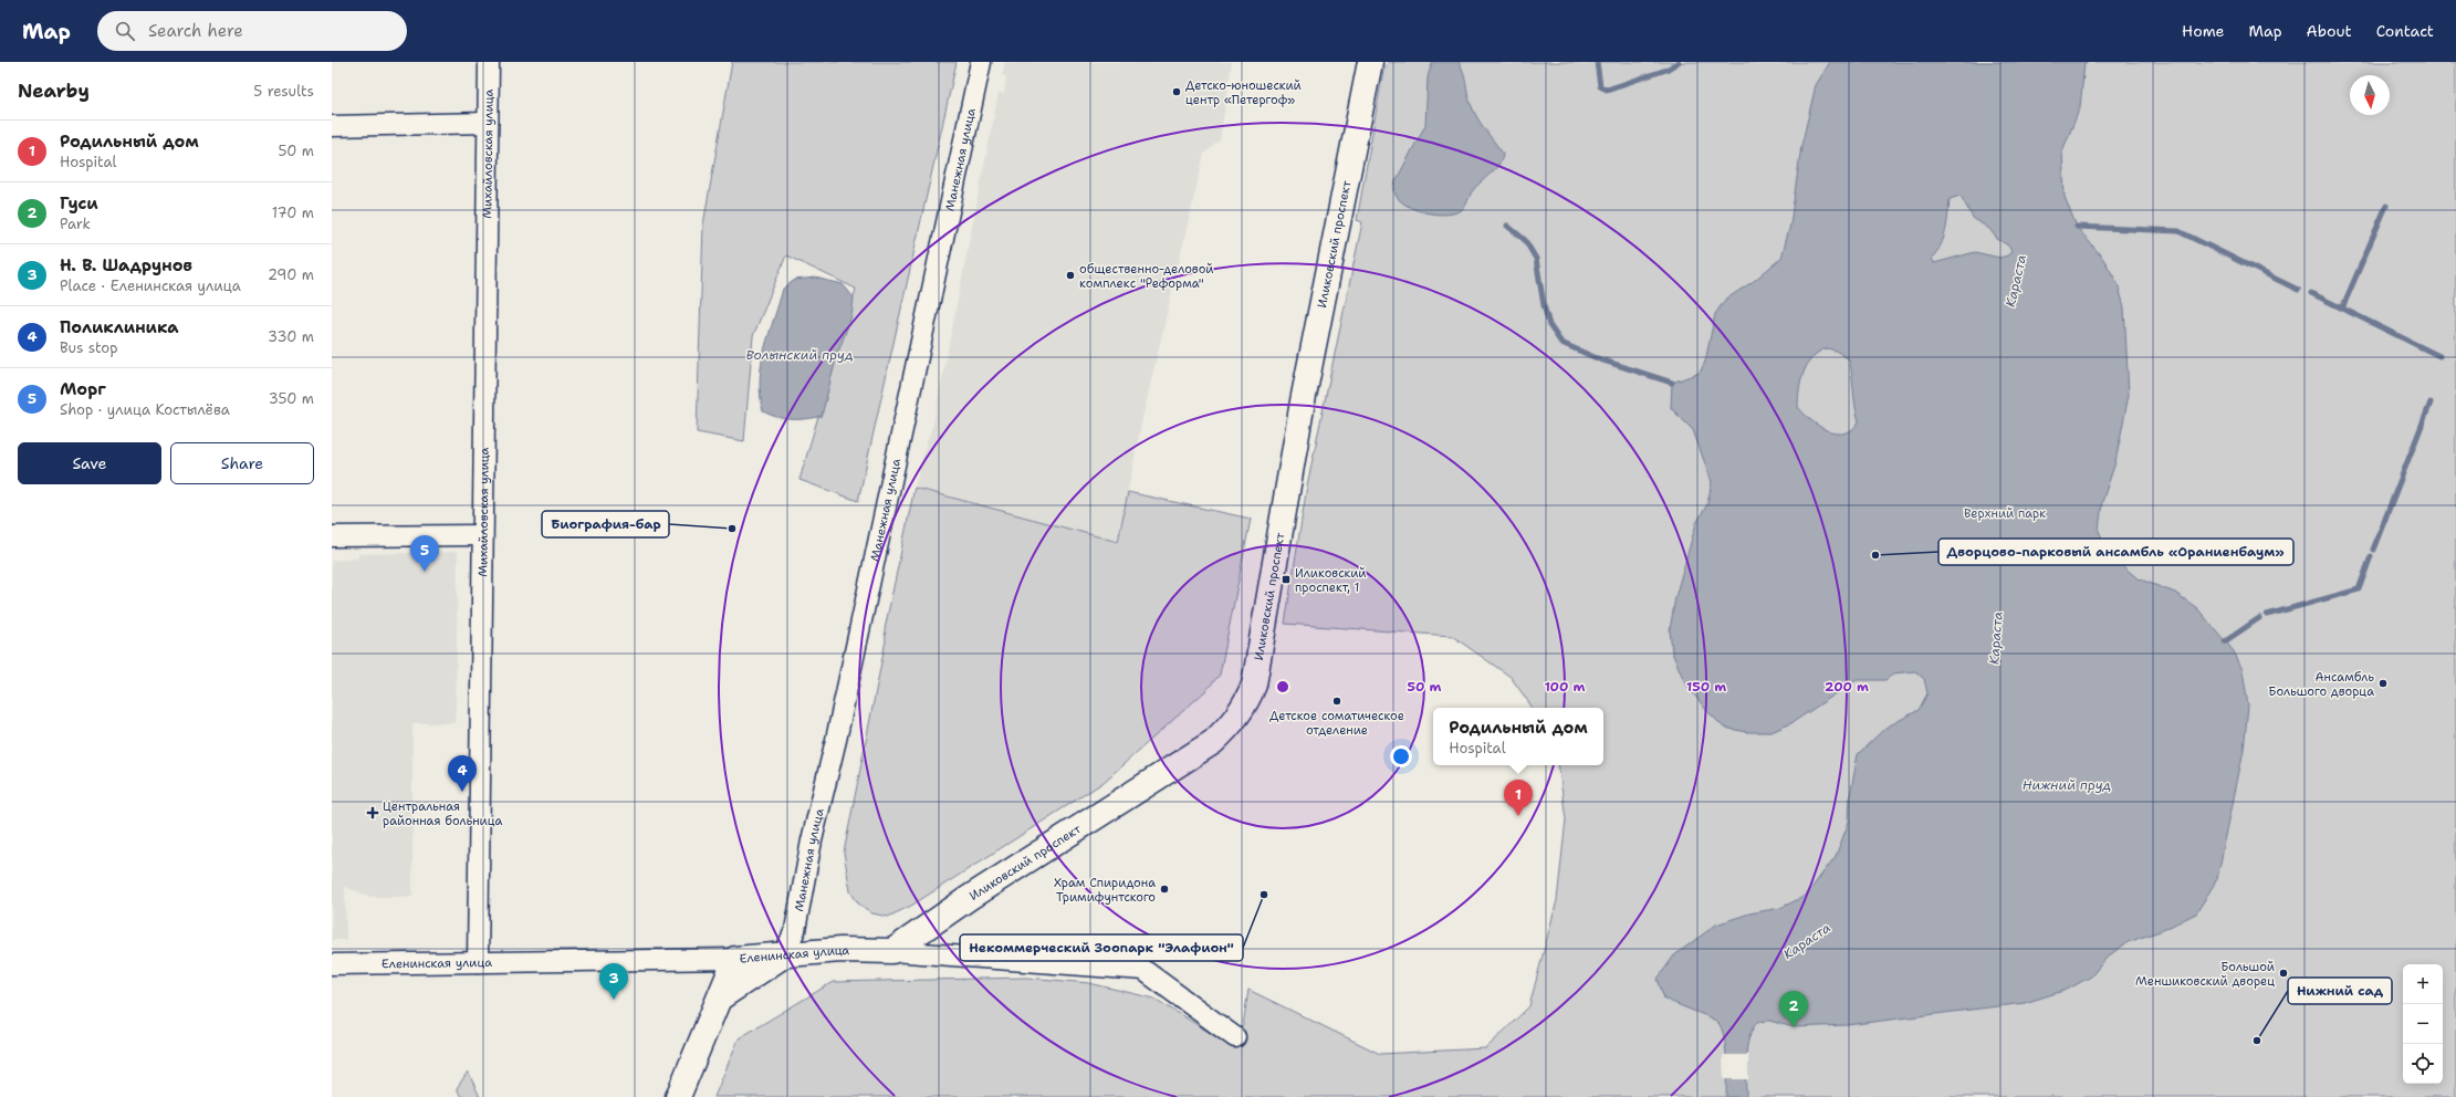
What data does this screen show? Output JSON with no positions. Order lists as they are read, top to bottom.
{
  "streets": {
    "main road": ["Иликовский проспект", "Еленинская улица"],
    "street": ["Михайловская улица", "Манежная улица"]
  },
  "crossings": [
    ["Михайловская улица", "Еленинская улица"],
    ["Манежная улица", "Еленинская улица"],
    ["Иликовский проспект", "Еленинская улица"]
  ],
  "water": ["Караста", "Волынский пруд", "Нижний пруд"],
  "parks": ["Верхний парк"],
  "places": {
    "other": [
      "Детско-юношеский центр «Петергоф»",
      "oбщеcтвенно-деловoй кoмплeкc \"Peфoрма\"",
      "Биография-бар",
      "Дворцово-парковый ансамбль «Ораниенбаум»",
      "Ансамбль Большого дворца",
      "Детское соматическое отделение",
      "Храм Спиридона Тримифунтского",
      "Некоммерческий Зоопарк \"Элафион\"",
      "Большой Меншиковский дворец",
      "Нижний сад"
    ],
    "transit": ["Иликовский проспект, 1"],
    "health": ["Центральная районная больница"]
  },
  "north": "bottom",
  "page": {
    "header": "Map",
    "search": "Search here",
    "nav": [
      "Home",
      "Map",
      "About",
      "Contact"
    ],
    "heading": ["Nearby", "5 results"],
    "list": [
      {
        "mark": "1",
        "name": "Родильный дом",
        "note": "Hospital",
        "value": "50 m"
      },
      {
        "mark": "2",
        "name": "Гуси",
        "note": "Park",
        "value": "170 m"
      },
      {
        "mark": "3",
        "name": "Н. В. Шадрунов",
        "note": "Place · Еленинская улица",
        "value": "290 m"
      },
      {
        "mark": "4",
        "name": "Поликлиника",
        "note": "Bus stop",
        "value": "330 m"
      },
      {
        "mark": "5",
        "name": "Морг",
        "note": "Shop · улица Костылёва",
        "value": "350 m"
      }
    ],
    "buttons": ["Save", "Share"],
    "pins": [
      "5",
      "4",
      "1",
      "3",
      "2"
    ],
    "popup": ["Родильный дом", "Hospital"],
    "map_buttons": ["+", "−"]
  },
  "rings": [
    "50 m",
    "100 m",
    "150 m",
    "200 m"
  ]
}
